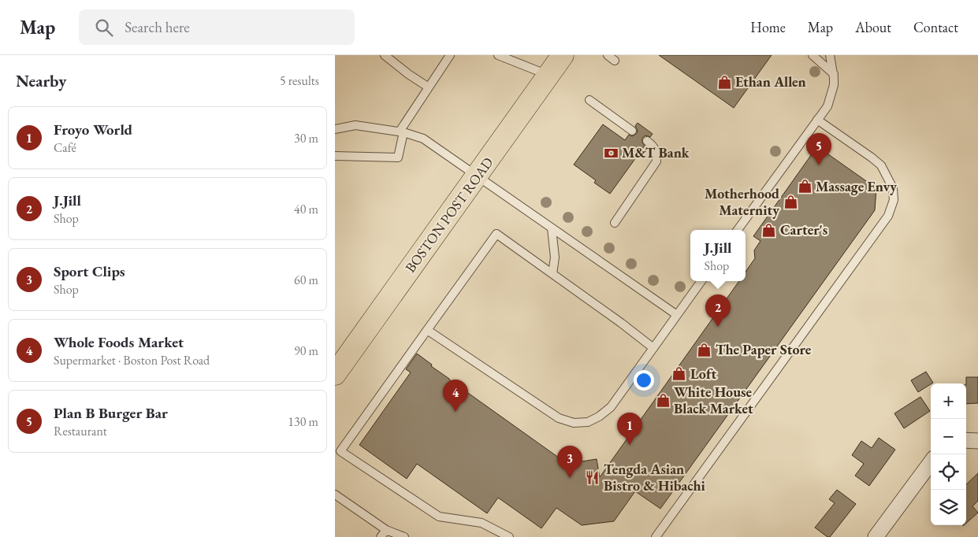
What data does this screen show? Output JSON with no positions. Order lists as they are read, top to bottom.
{
  "streets": {
    "main road": ["BOSTON POST ROAD"]
  },
  "places": {
    "shop": [
      "Ethan Allen",
      "Massage Envy",
      "Motherhood Maternity",
      "Carter's",
      "The Paper Store",
      "Loft",
      "White House Black Market"
    ],
    "bank": ["M&T Bank"],
    "restaurant": ["Tengda Asian Bistro & Hibachi"]
  },
  "page": {
    "header": "Map",
    "search": "Search here",
    "nav": [
      "Home",
      "Map",
      "About",
      "Contact"
    ],
    "heading": ["Nearby", "5 results"],
    "list": [
      {
        "mark": "1",
        "name": "Froyo World",
        "note": "Café",
        "value": "30 m"
      },
      {
        "mark": "2",
        "name": "J.Jill",
        "note": "Shop",
        "value": "40 m"
      },
      {
        "mark": "3",
        "name": "Sport Clips",
        "note": "Shop",
        "value": "60 m"
      },
      {
        "mark": "4",
        "name": "Whole Foods Market",
        "note": "Supermarket · Boston Post Road",
        "value": "90 m"
      },
      {
        "mark": "5",
        "name": "Plan B Burger Bar",
        "note": "Restaurant",
        "value": "130 m"
      }
    ],
    "pins": [
      "5",
      "2",
      "4",
      "1",
      "3"
    ],
    "popup": ["J.Jill", "Shop"],
    "map_buttons": ["+", "−"]
  }
}
